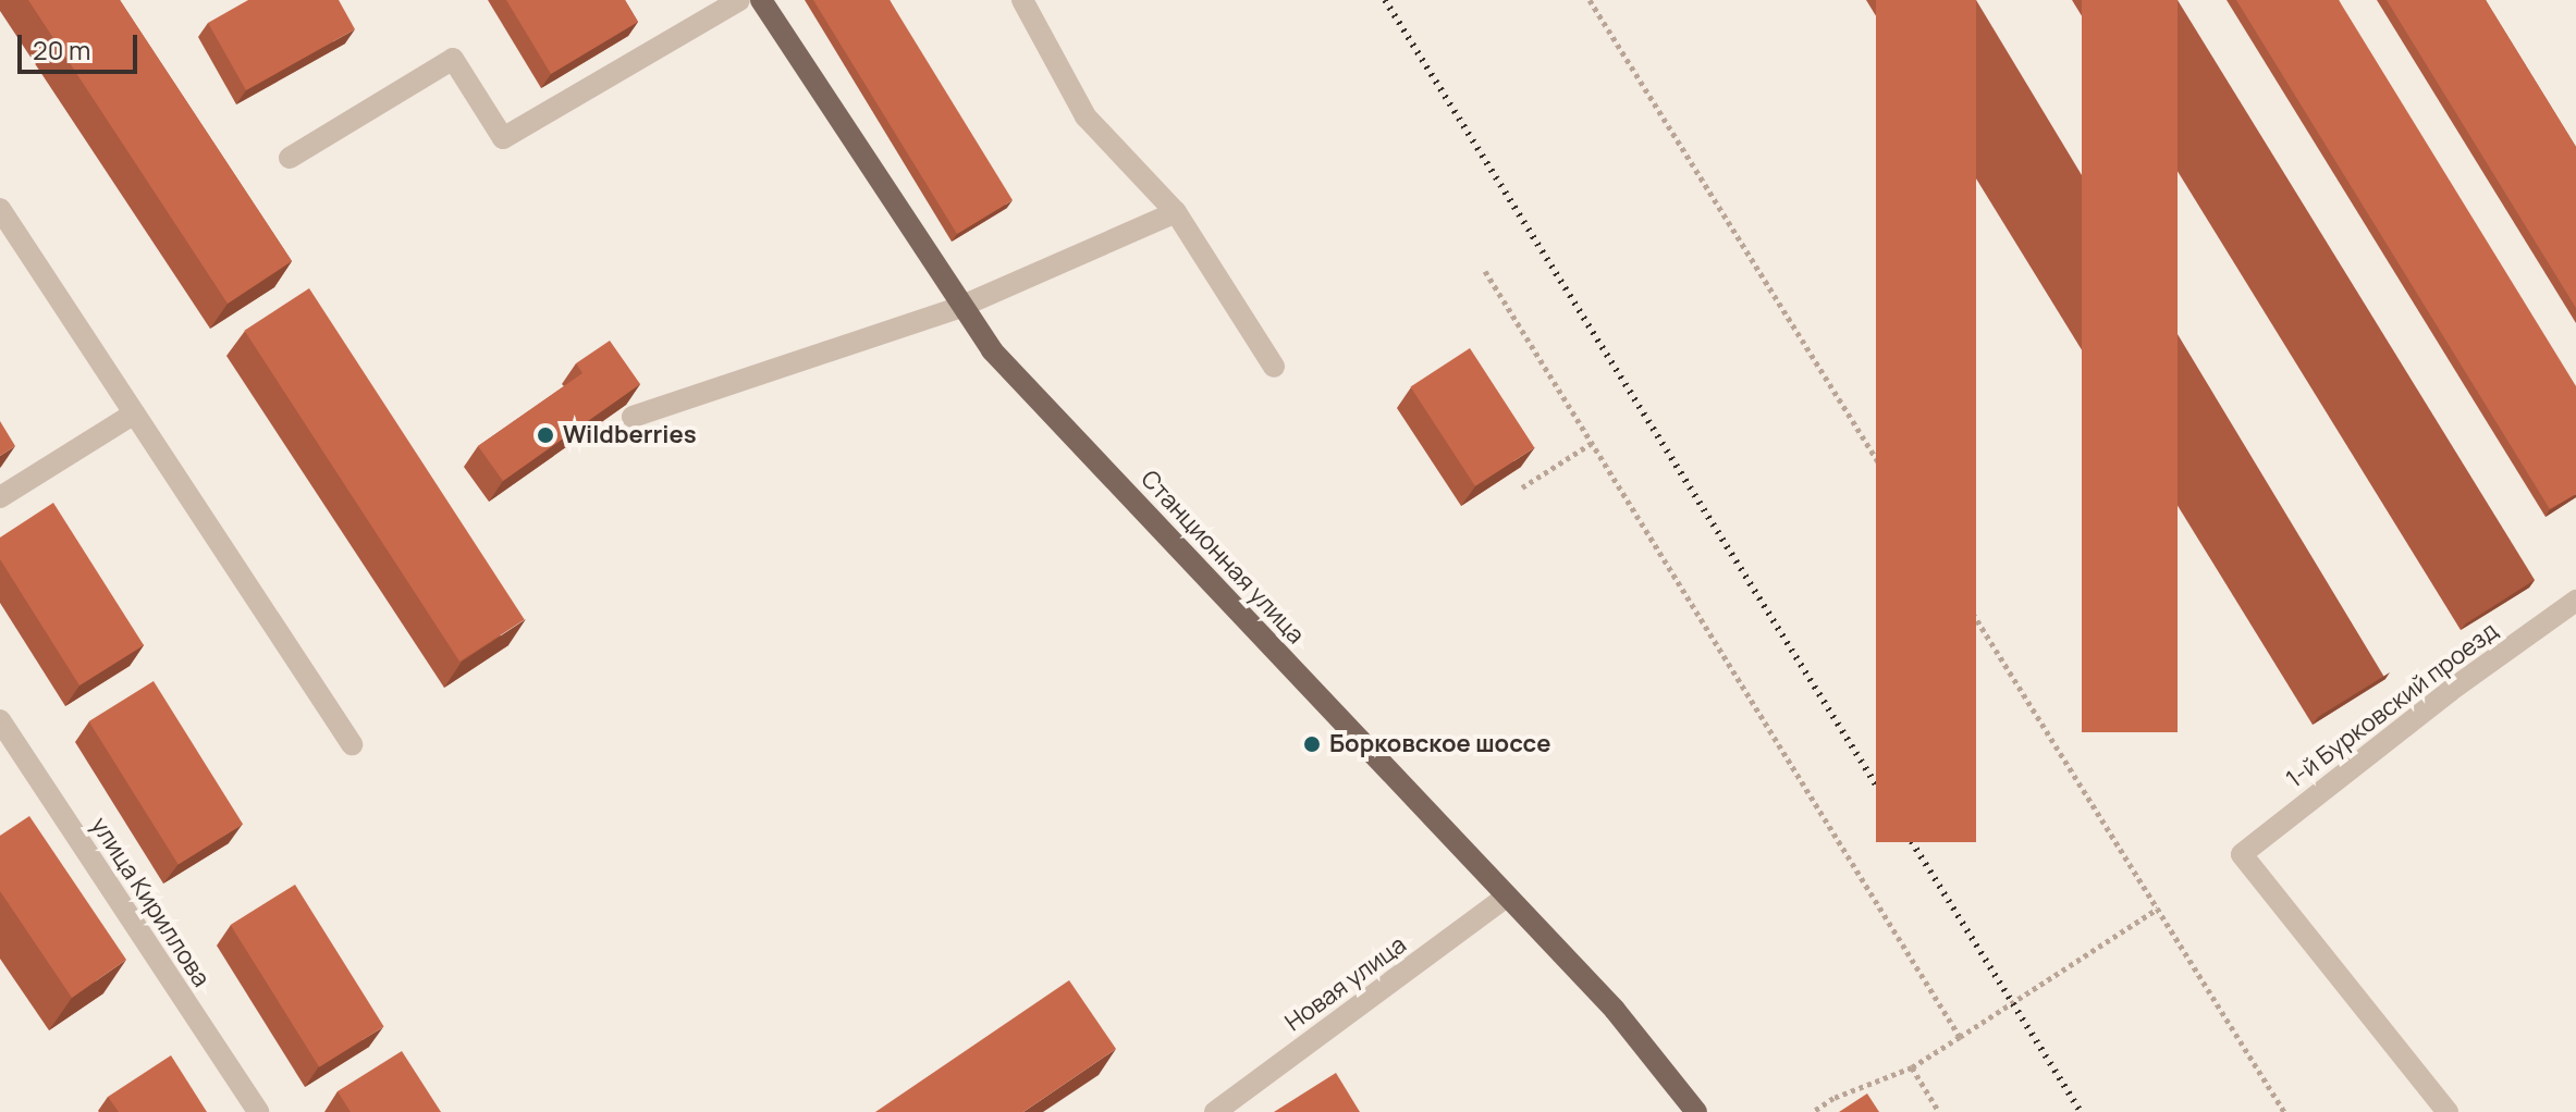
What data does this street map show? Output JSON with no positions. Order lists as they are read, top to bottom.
{
  "streets": {
    "main road": ["Станционная улица"],
    "street": ["1-й Бурковский проезд", "улица Кириллова", "Новая улица"]
  },
  "crossings": [
    ["Станционная улица", "Новая улица"]
  ],
  "places": ["Wildberries", "Борковское шоссе"],
  "scale_bar": "20 m"
}
